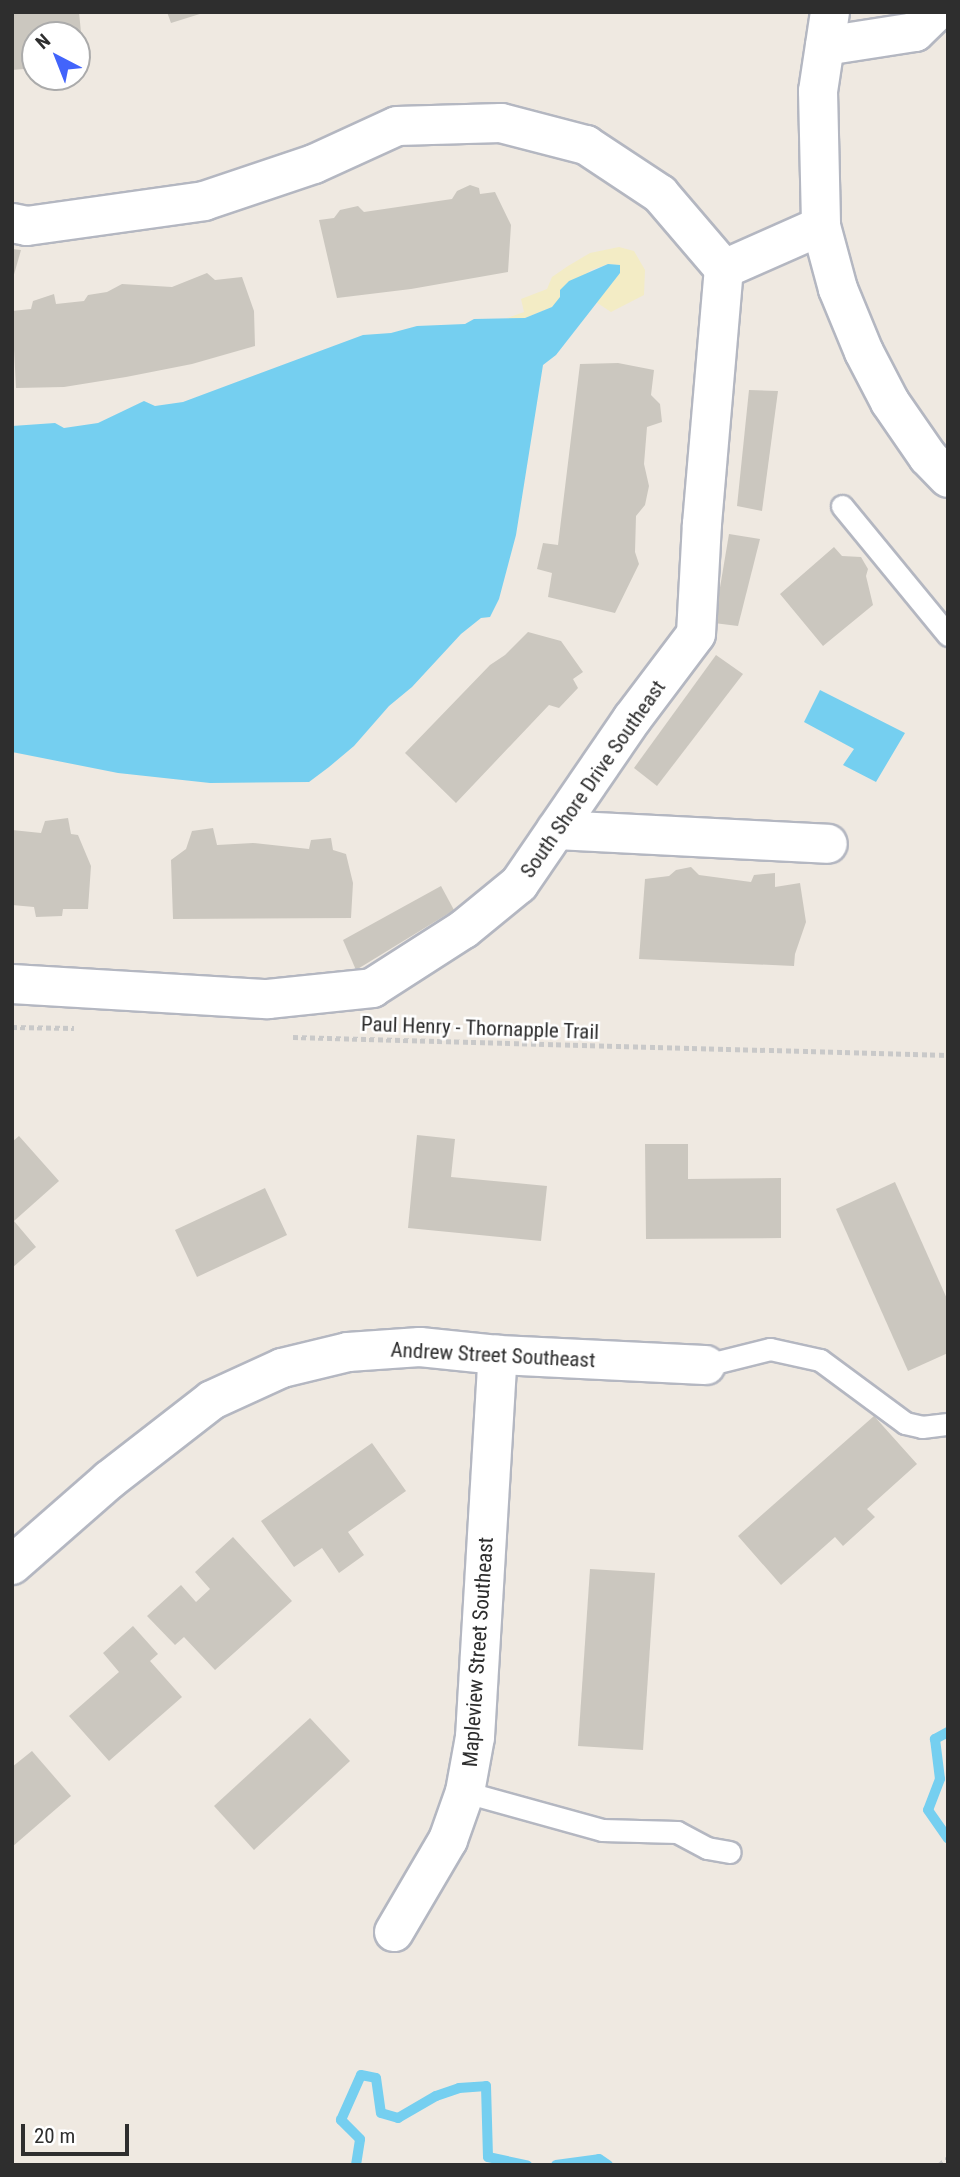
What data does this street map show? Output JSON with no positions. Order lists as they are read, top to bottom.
{
  "streets": {
    "street": ["South Shore Drive Southeast", "Andrew Street Southeast", "Mapleview Street Southeast"],
    "path": ["Paul Henry - Thornapple Trail"]
  },
  "crossings": [
    ["Andrew Street Southeast", "Mapleview Street Southeast"]
  ],
  "scale_bar": "20 m",
  "north": "top left"
}
